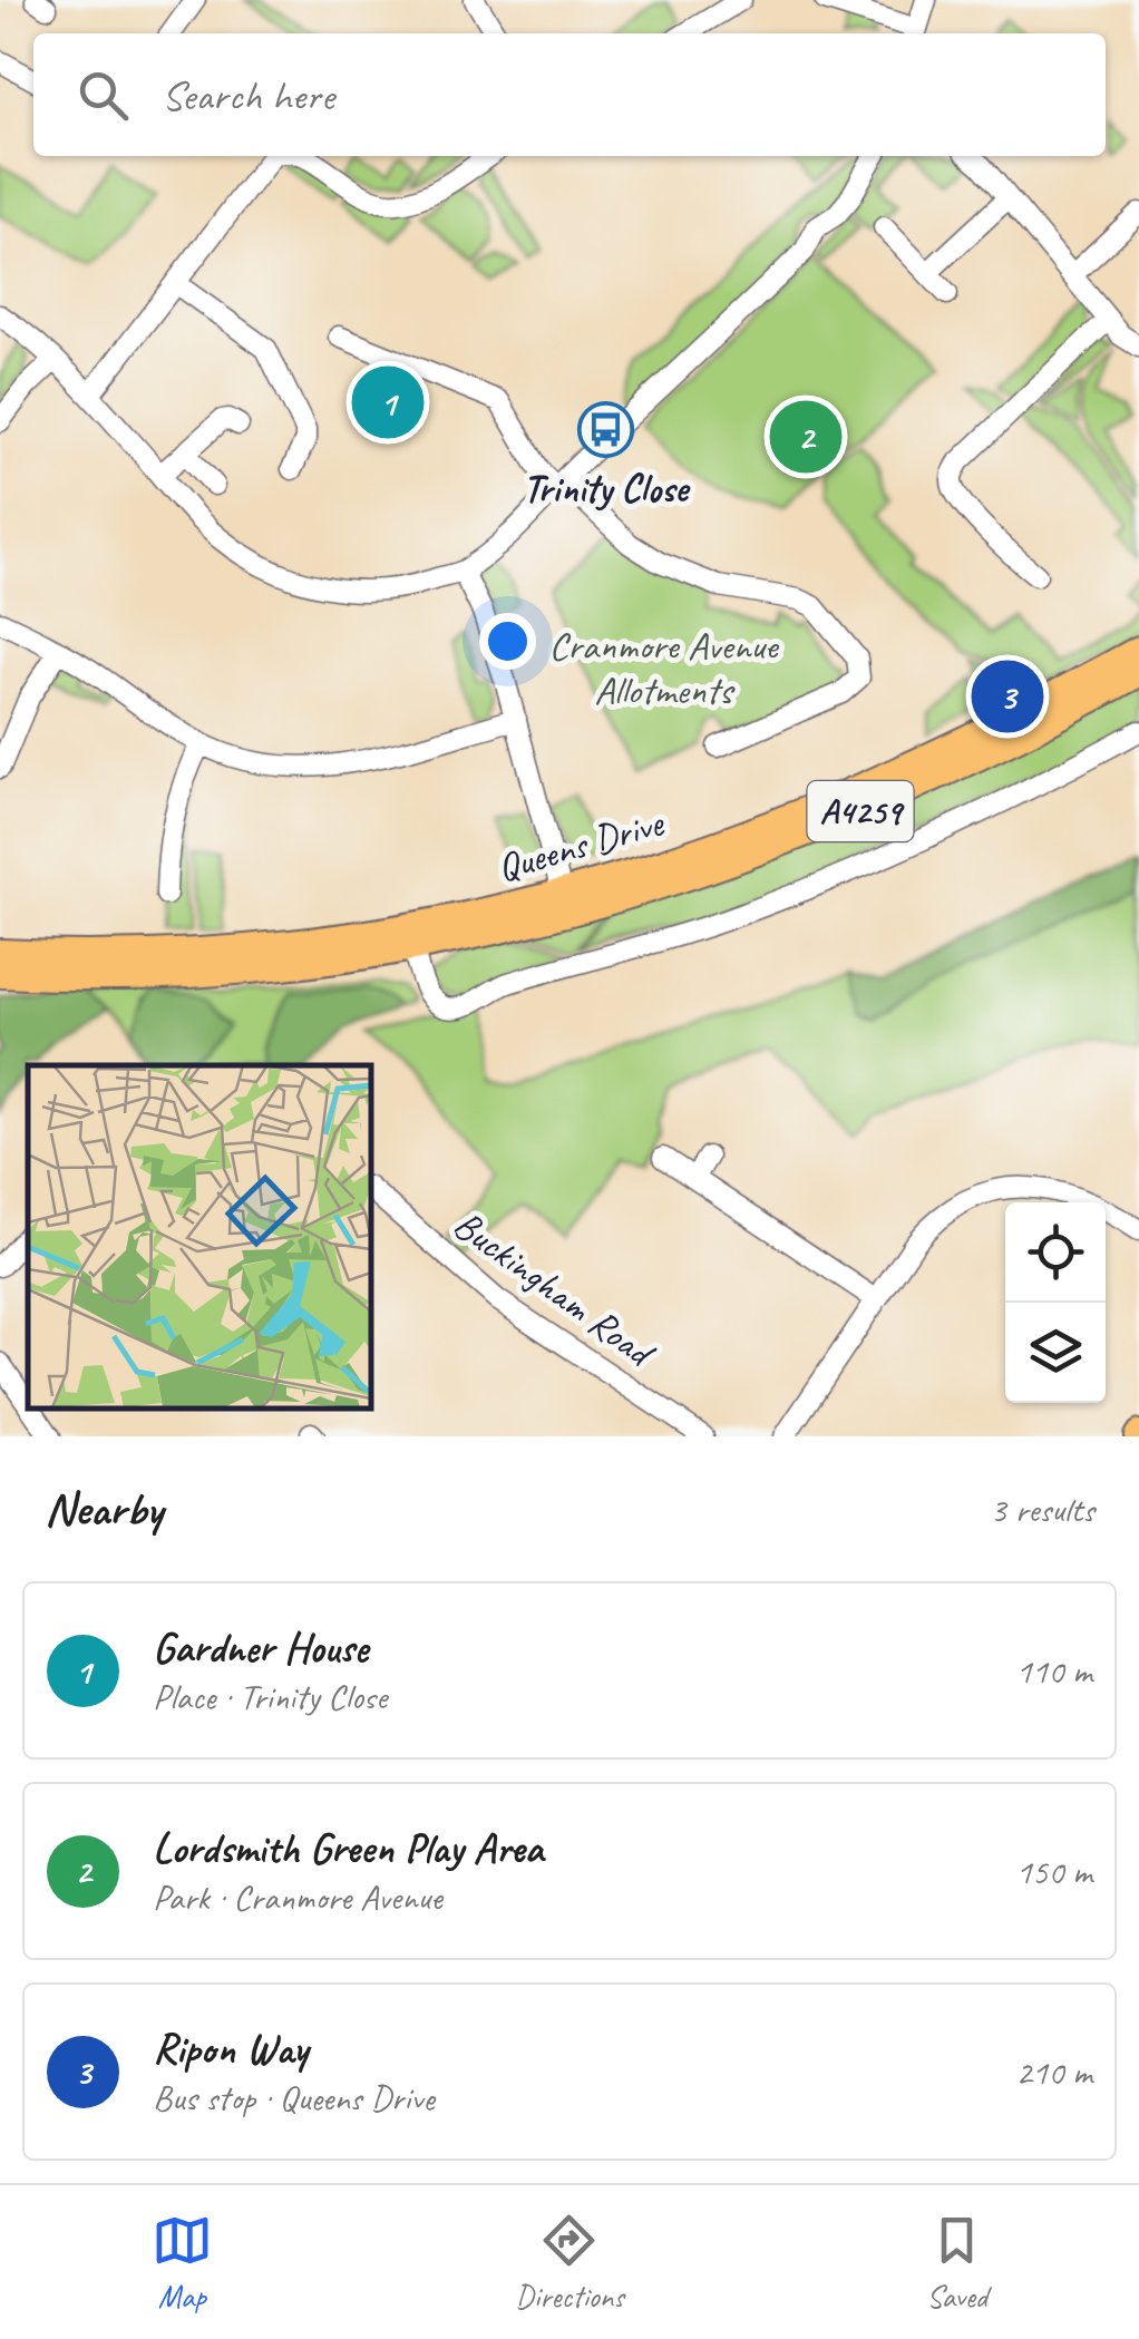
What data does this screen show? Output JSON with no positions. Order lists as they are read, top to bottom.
{
  "streets": {
    "main road": ["A4259", "Queens Drive"],
    "street": ["Buckingham Road"]
  },
  "parks": ["Cranmore Avenue Allotments"],
  "places": {
    "bus stop": ["Trinity Close"]
  },
  "page": {
    "search": "Search here",
    "pins": ["1", "2", "3"],
    "heading": ["Nearby", "3 results"],
    "list": [
      {
        "mark": "1",
        "name": "Gardner House",
        "note": "Place · Trinity Close",
        "value": "110 m"
      },
      {
        "mark": "2",
        "name": "Lordsmith Green Play Area",
        "note": "Park · Cranmore Avenue",
        "value": "150 m"
      },
      {
        "mark": "3",
        "name": "Ripon Way",
        "note": "Bus stop · Queens Drive",
        "value": "210 m"
      }
    ],
    "nav": ["Map", "Directions", "Saved"]
  }
}
